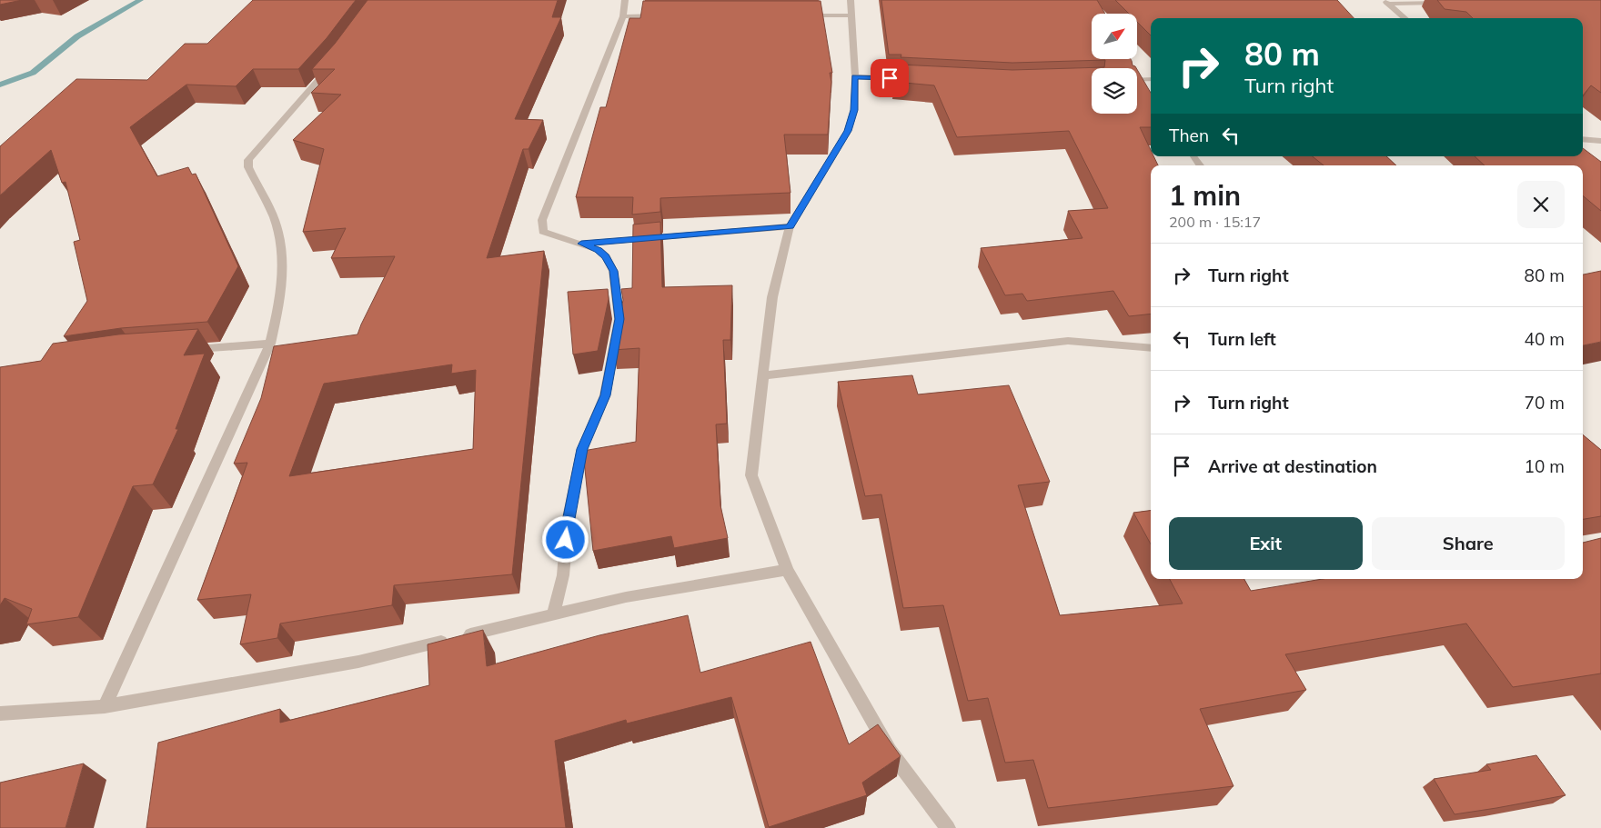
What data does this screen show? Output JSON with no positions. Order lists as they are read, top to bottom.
{
  "north": "top right",
  "page": {
    "turn": ["80 m", "Turn right"],
    "then": "Then",
    "heading": ["1 min", "200 m · 15:17"],
    "list": [
      {
        "name": "Turn right",
        "value": "80 m"
      },
      {
        "name": "Turn left",
        "value": "40 m"
      },
      {
        "name": "Turn right",
        "value": "70 m"
      },
      {
        "name": "Arrive at destination",
        "value": "10 m"
      }
    ],
    "buttons": ["Exit", "Share"]
  }
}
